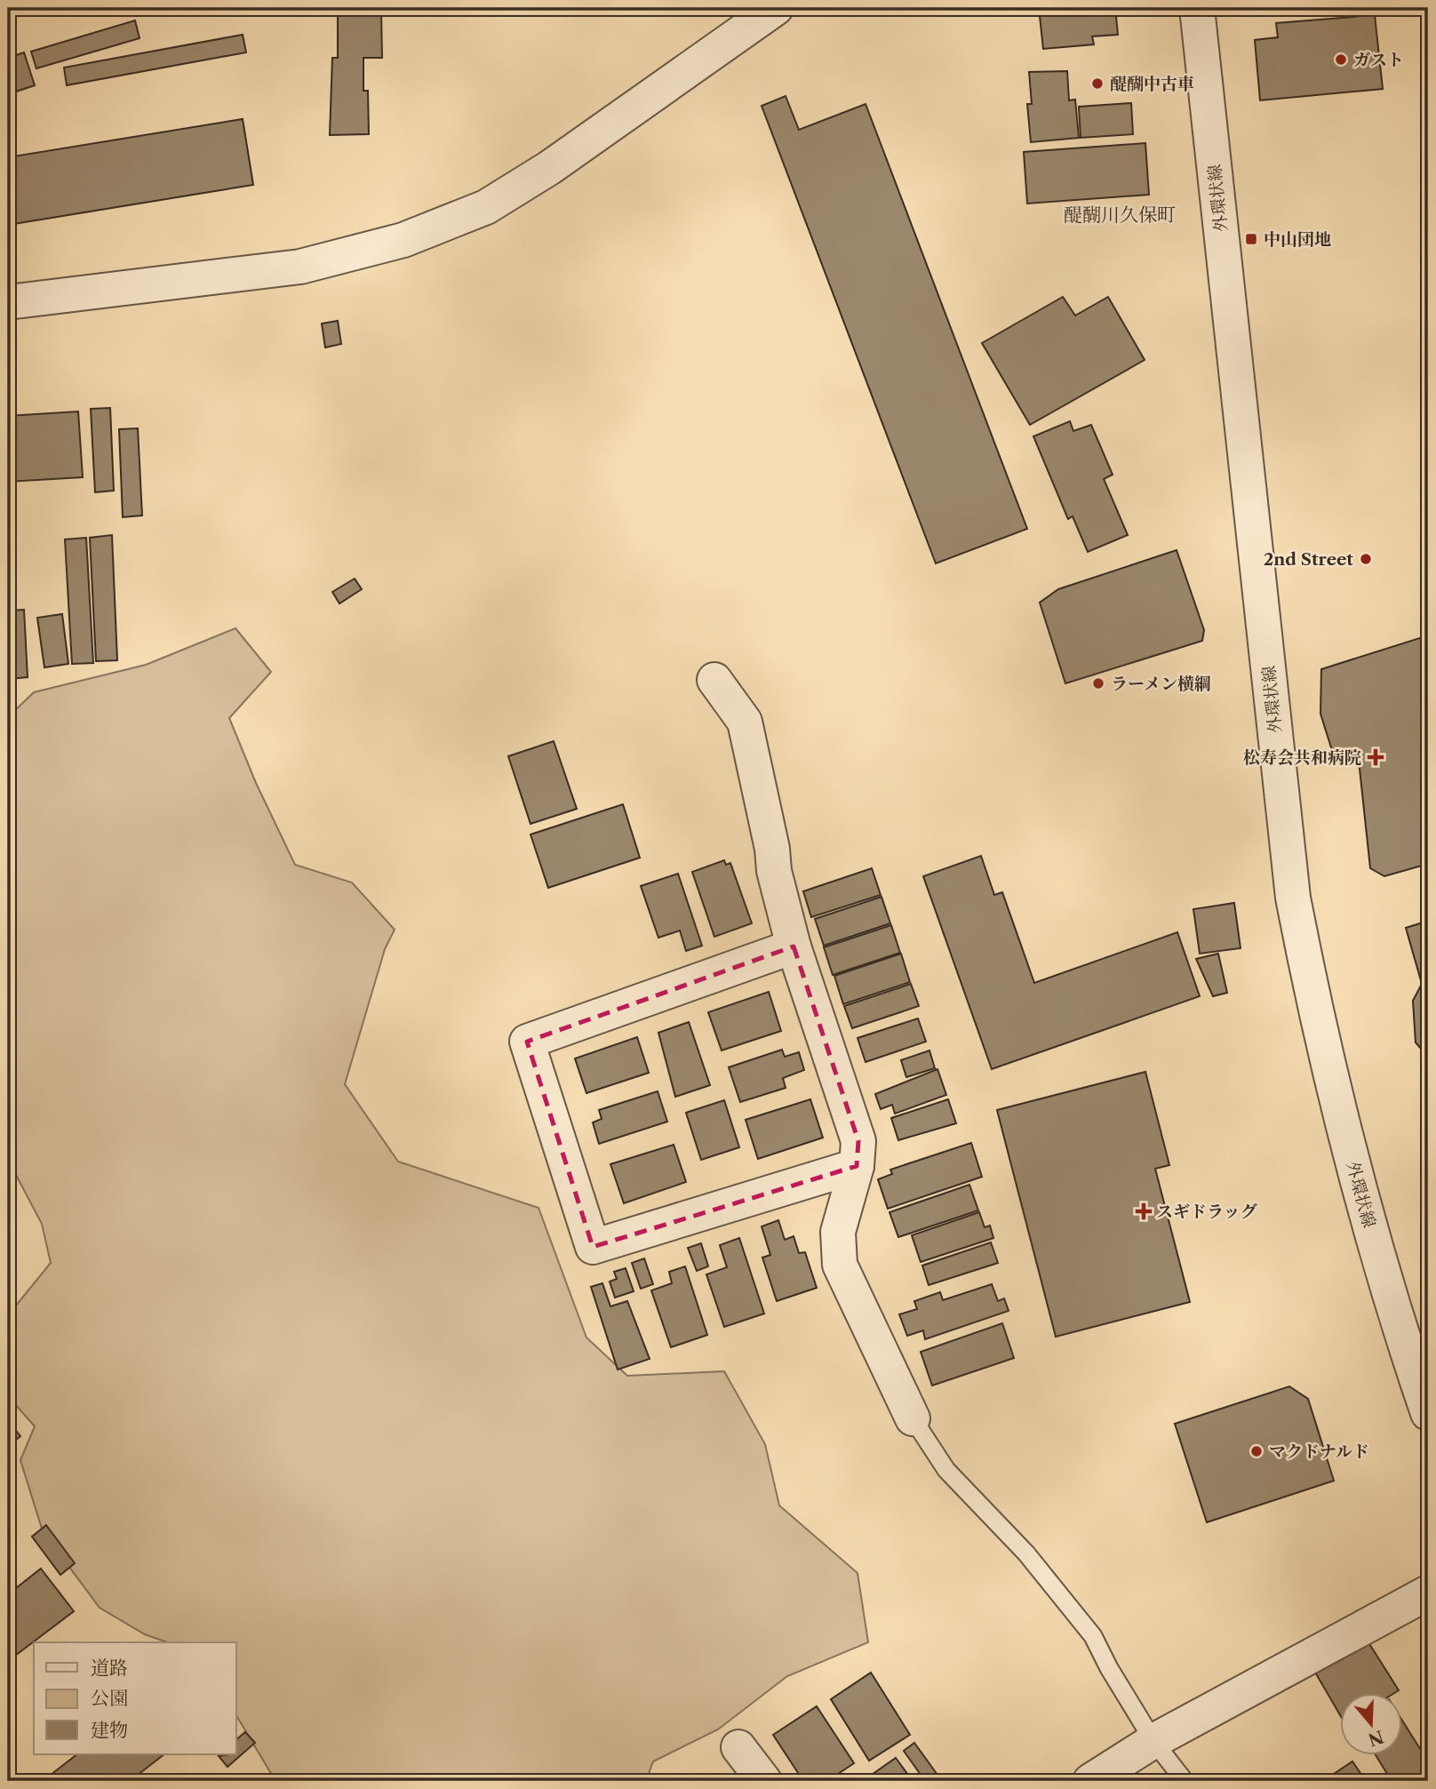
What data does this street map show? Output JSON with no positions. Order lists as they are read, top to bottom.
{
  "streets": {
    "street": ["外環状線"]
  },
  "districts": ["醍醐川久保町"],
  "places": {
    "other": [
      "ガスト",
      "醍醐中古車",
      "2nd Street",
      "ラーメン横綱",
      "マクドナルド"
    ],
    "transit": ["中山団地"],
    "health": ["松寿会共和病院", "スギドラッグ"]
  },
  "legend": ["道路", "公園", "建物"],
  "north": "bottom"
}
